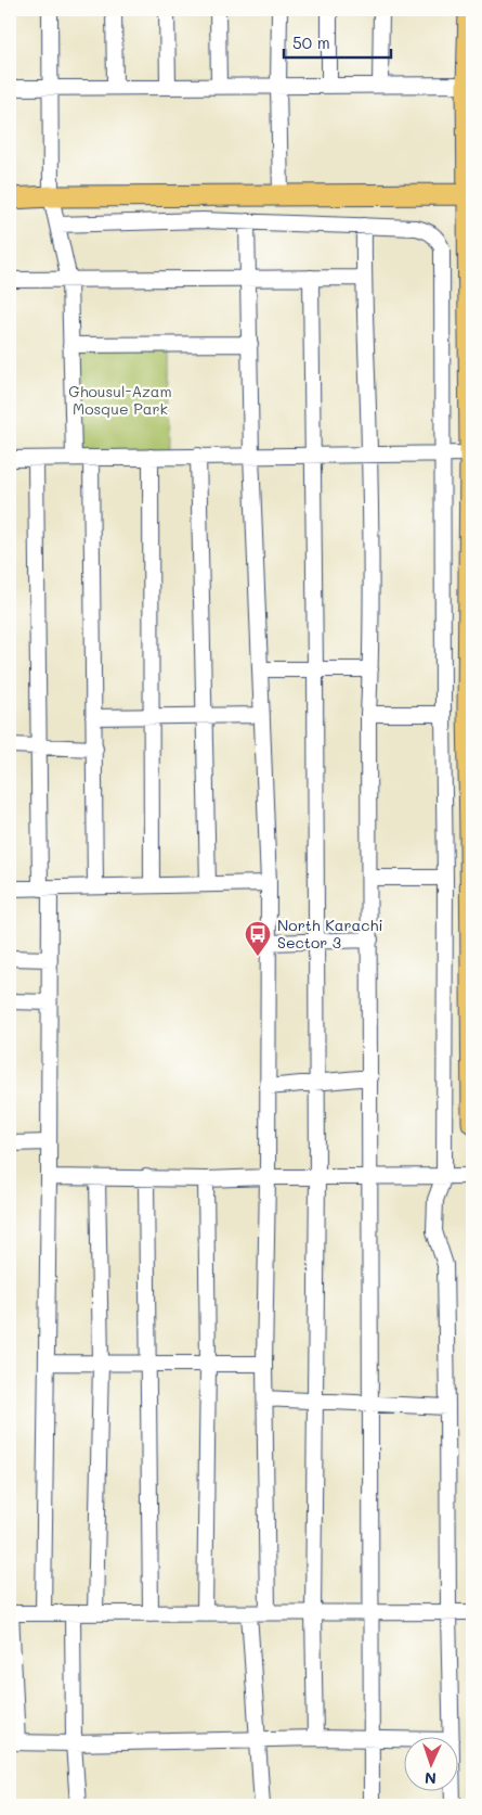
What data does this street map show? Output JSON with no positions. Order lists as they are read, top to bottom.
{
  "parks": ["Ghousul-Azam Mosque Park"],
  "places": {
    "bus stop": ["North Karachi Sector 3"]
  },
  "scale_bar": "50 m",
  "north": "bottom"
}
